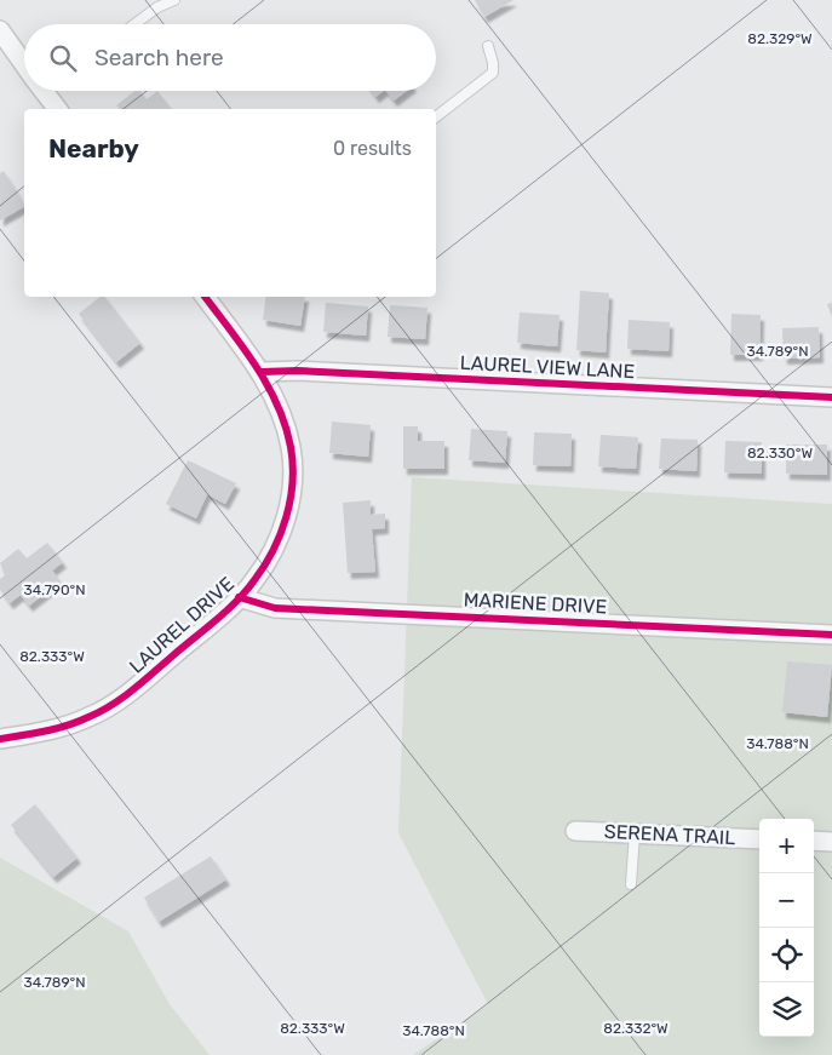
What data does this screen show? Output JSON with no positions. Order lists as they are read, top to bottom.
{
  "streets": {
    "street": [
      "LAUREL VIEW LANE",
      "MARIENE DRIVE",
      "LAUREL DRIVE",
      "SERENA TRAIL"
    ]
  },
  "crossings": [
    ["LAUREL VIEW LANE", "LAUREL DRIVE"],
    ["MARIENE DRIVE", "LAUREL DRIVE"]
  ],
  "page": {
    "search": "Search here",
    "heading": ["Nearby", "0 results"],
    "map_buttons": ["+", "−"]
  },
  "coordinates": [
    "82.329°W",
    "34.789°N",
    "82.330°W",
    "34.790°N",
    "82.333°W",
    "34.788°N",
    "82.332°W"
  ]
}
